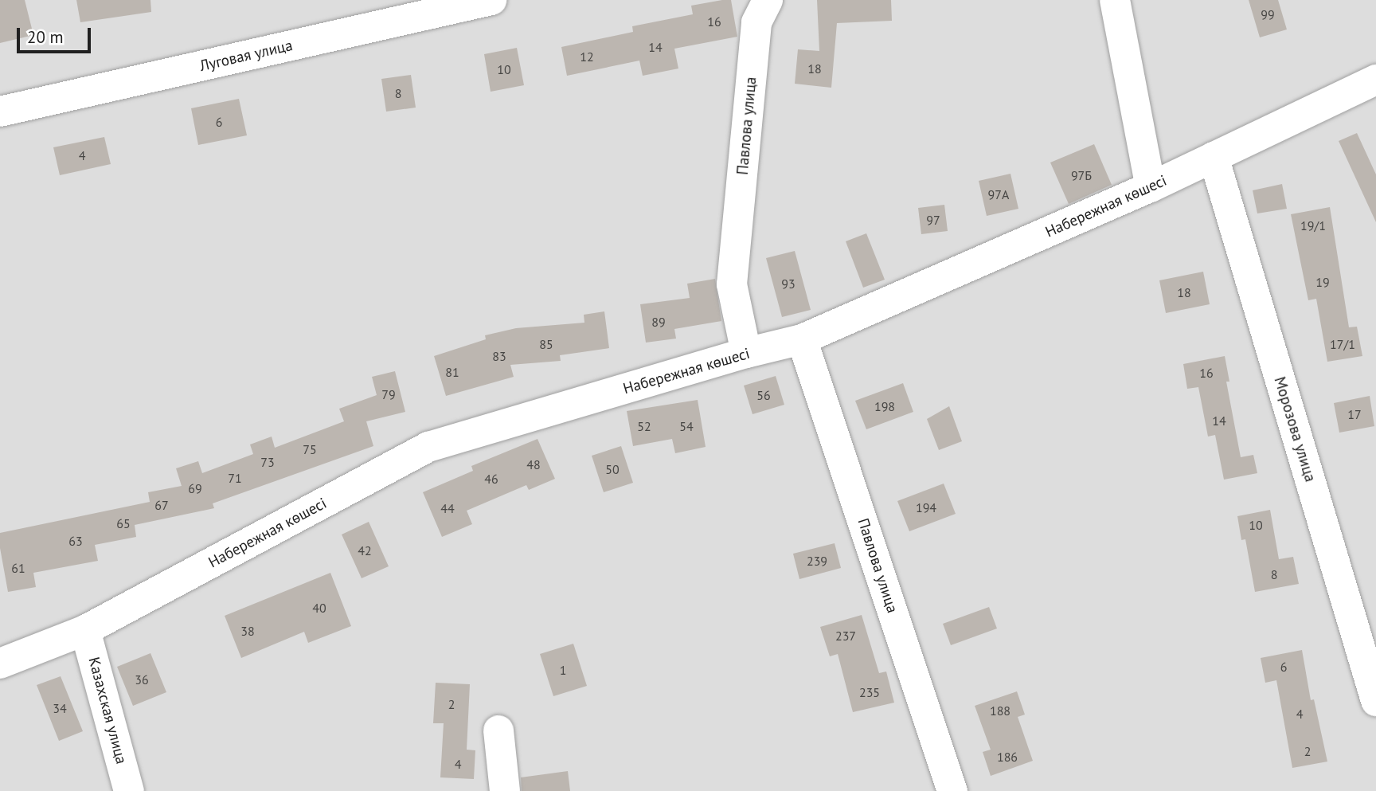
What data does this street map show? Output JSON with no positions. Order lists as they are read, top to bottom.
{
  "streets": {
    "street": [
      "Луговая улица",
      "Павлова улица",
      "Набережная көшесі",
      "Морозова улица",
      "Казахская улица"
    ]
  },
  "crossings": [
    ["Павлова улица", "Набережная көшесі"],
    ["Набережная көшесі", "Морозова улица"],
    ["Набережная көшесі", "Казахская улица"]
  ],
  "house_numbers": [
    "99",
    "16",
    "14",
    "12",
    "18",
    "10",
    "8",
    "6",
    "4",
    "97Б",
    "97А",
    "97",
    "19/1",
    "19",
    "93",
    "18",
    "89",
    "85",
    "17/1",
    "83",
    "81",
    "16",
    "79",
    "56",
    "198",
    "17",
    "14",
    "52",
    "54",
    "75",
    "73",
    "48",
    "50",
    "71",
    "46",
    "69",
    "67",
    "194",
    "44",
    "65",
    "10",
    "63",
    "42",
    "239",
    "61",
    "8",
    "40",
    "38",
    "237",
    "6",
    "1",
    "36",
    "235",
    "2",
    "34",
    "188",
    "4",
    "2",
    "186",
    "4"
  ],
  "scale_bar": "20 m"
}
